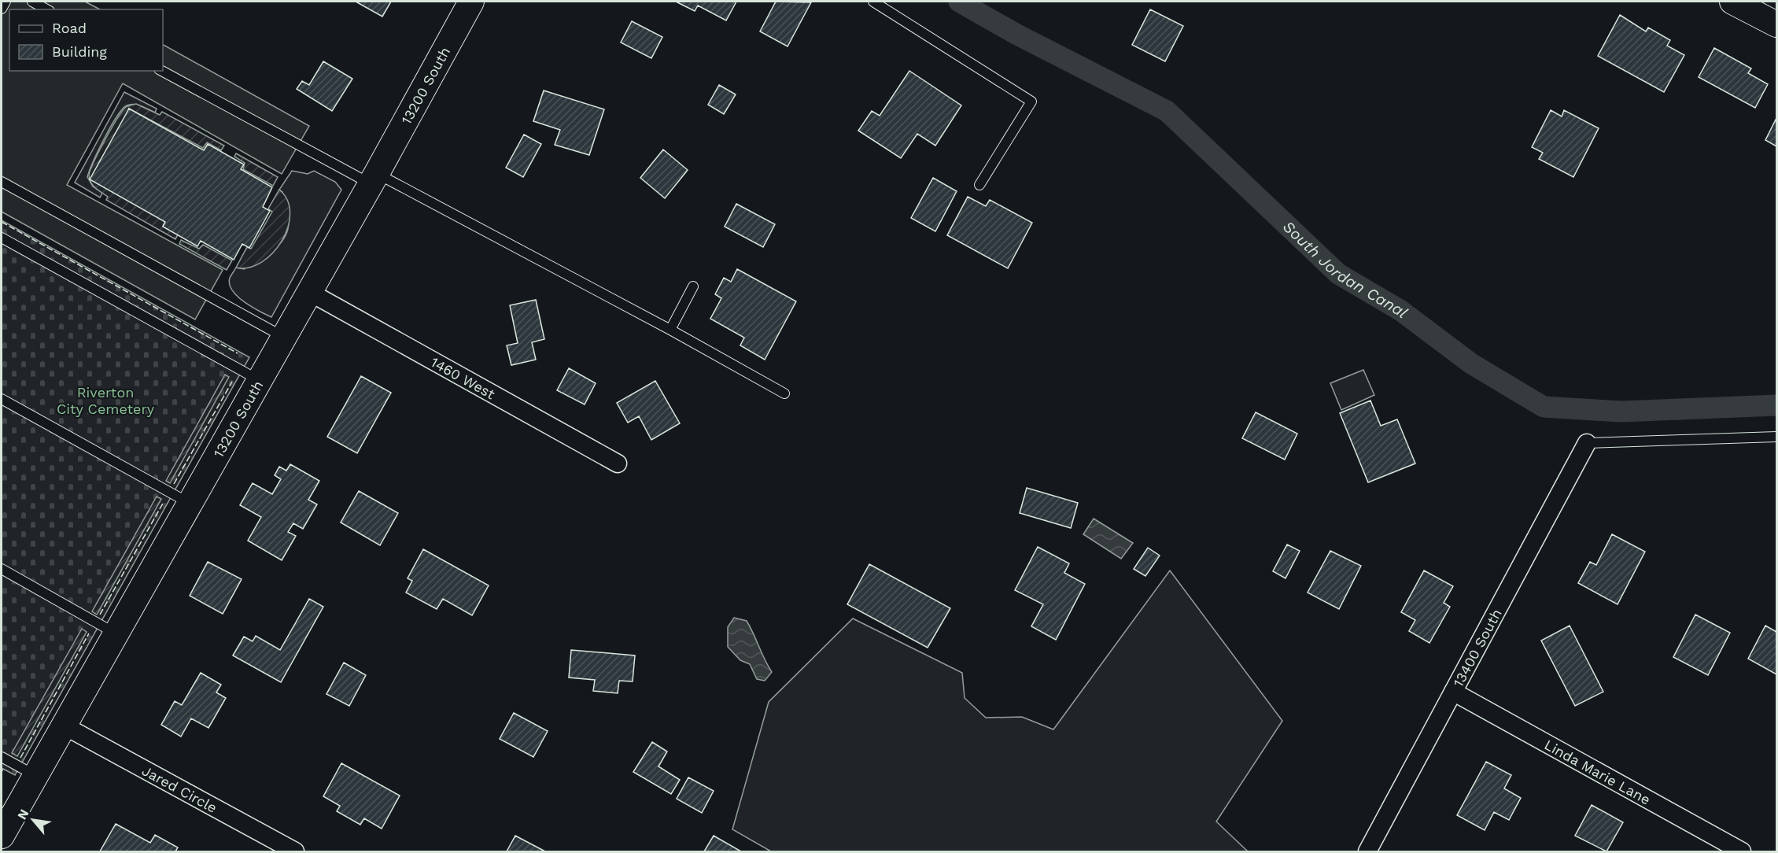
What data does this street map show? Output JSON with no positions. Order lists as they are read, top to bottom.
{
  "streets": {
    "street": [
      "13200 South",
      "1460 West",
      "13400 South",
      "Linda Marie Lane",
      "Jared Circle"
    ]
  },
  "crossings": [
    ["13200 South", "1460 West"],
    ["13200 South", "Jared Circle"],
    ["13400 South", "Linda Marie Lane"]
  ],
  "water": ["South Jordan Canal"],
  "parks": ["Riverton City Cemetery"],
  "legend": ["Road", "Building"],
  "north": "top left"
}
